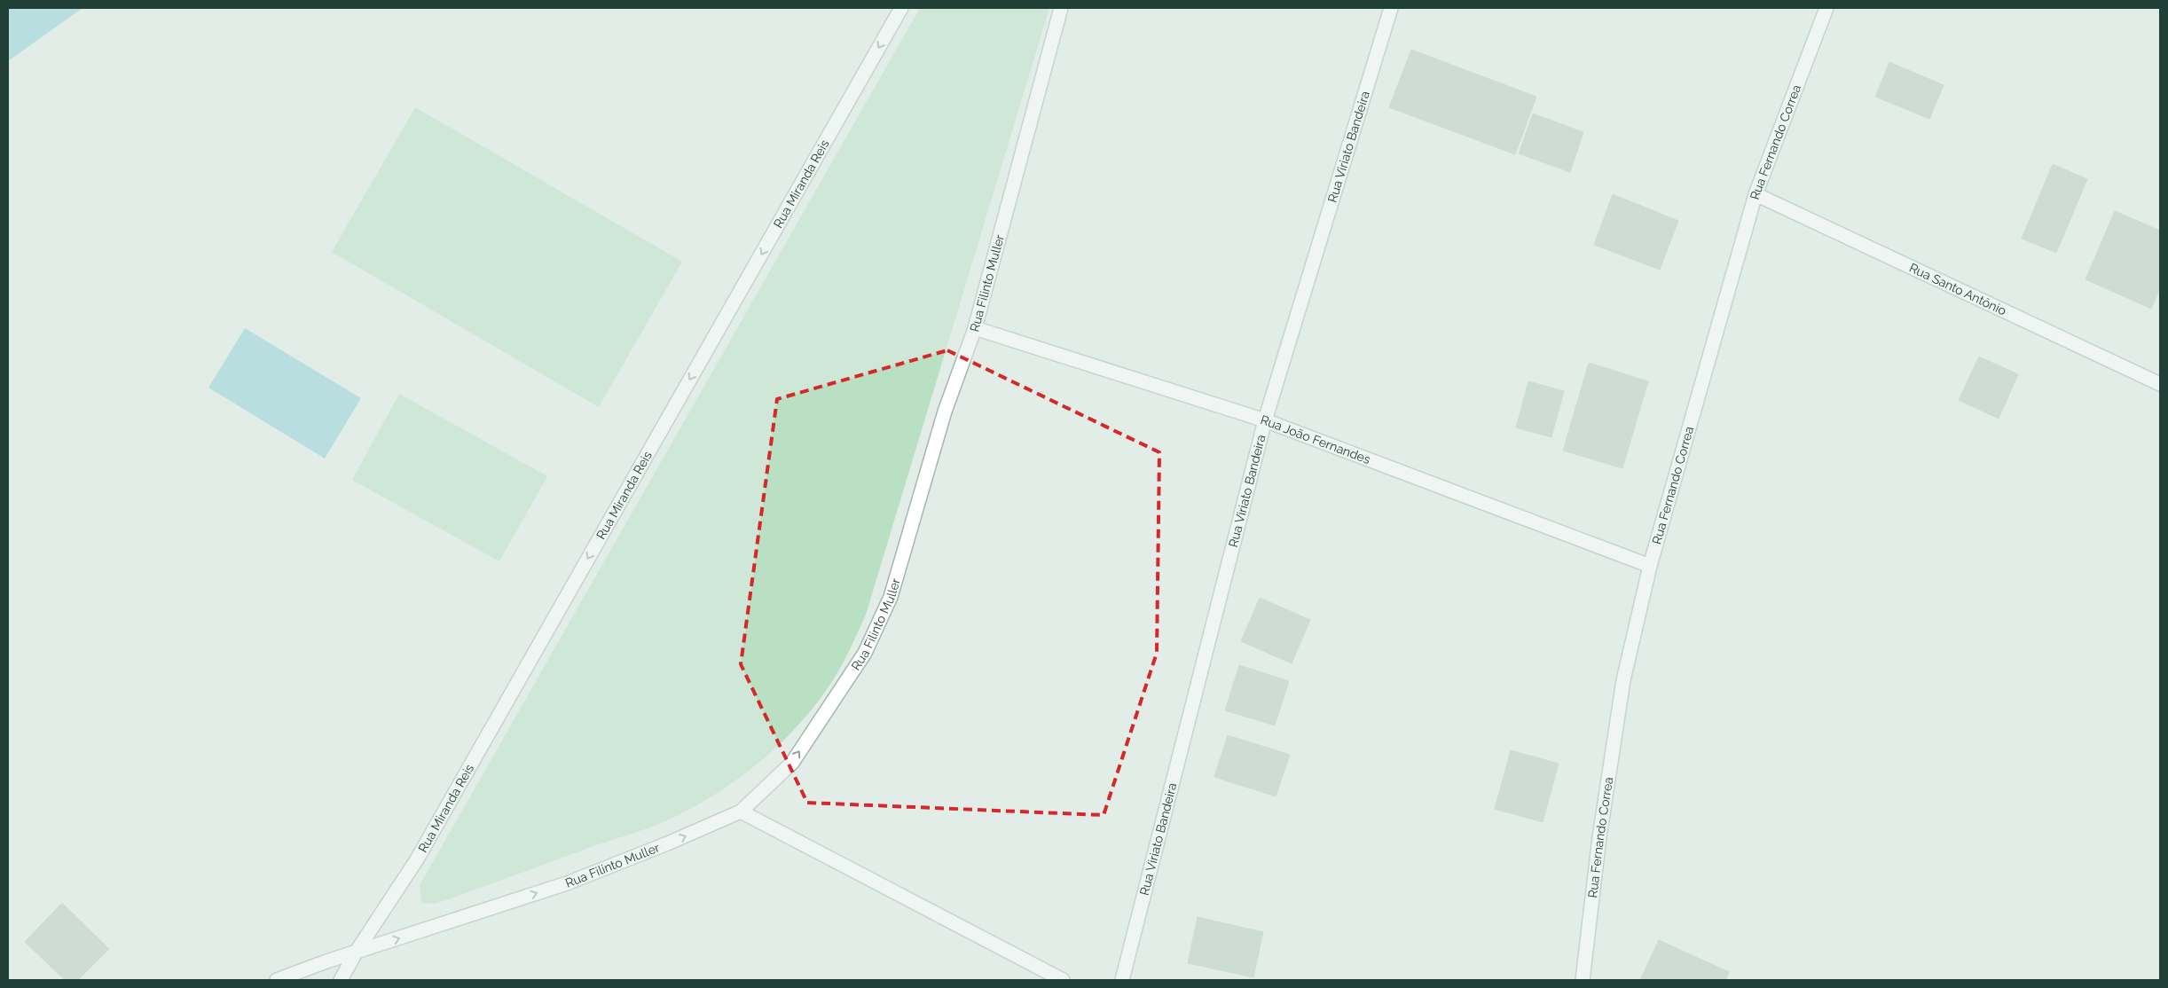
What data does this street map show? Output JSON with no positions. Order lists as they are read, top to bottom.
{
  "streets": {
    "street": [
      "Rua Fernando Correa",
      "Rua Viriato Bandeira",
      "Rua Miranda Reis",
      "Rua Filinto Muller",
      "Rua Santo Antônio",
      "Rua João Fernandes"
    ]
  },
  "crossings": [
    ["Rua Fernando Correa", "Rua Santo Antônio"],
    ["Rua Fernando Correa", "Rua João Fernandes"],
    ["Rua Viriato Bandeira", "Rua João Fernandes"],
    ["Rua Miranda Reis", "Rua Filinto Muller"],
    ["Rua Filinto Muller", "Rua João Fernandes"]
  ],
  "one_way": ["Rua Miranda Reis", "Rua Filinto Muller"]
}
